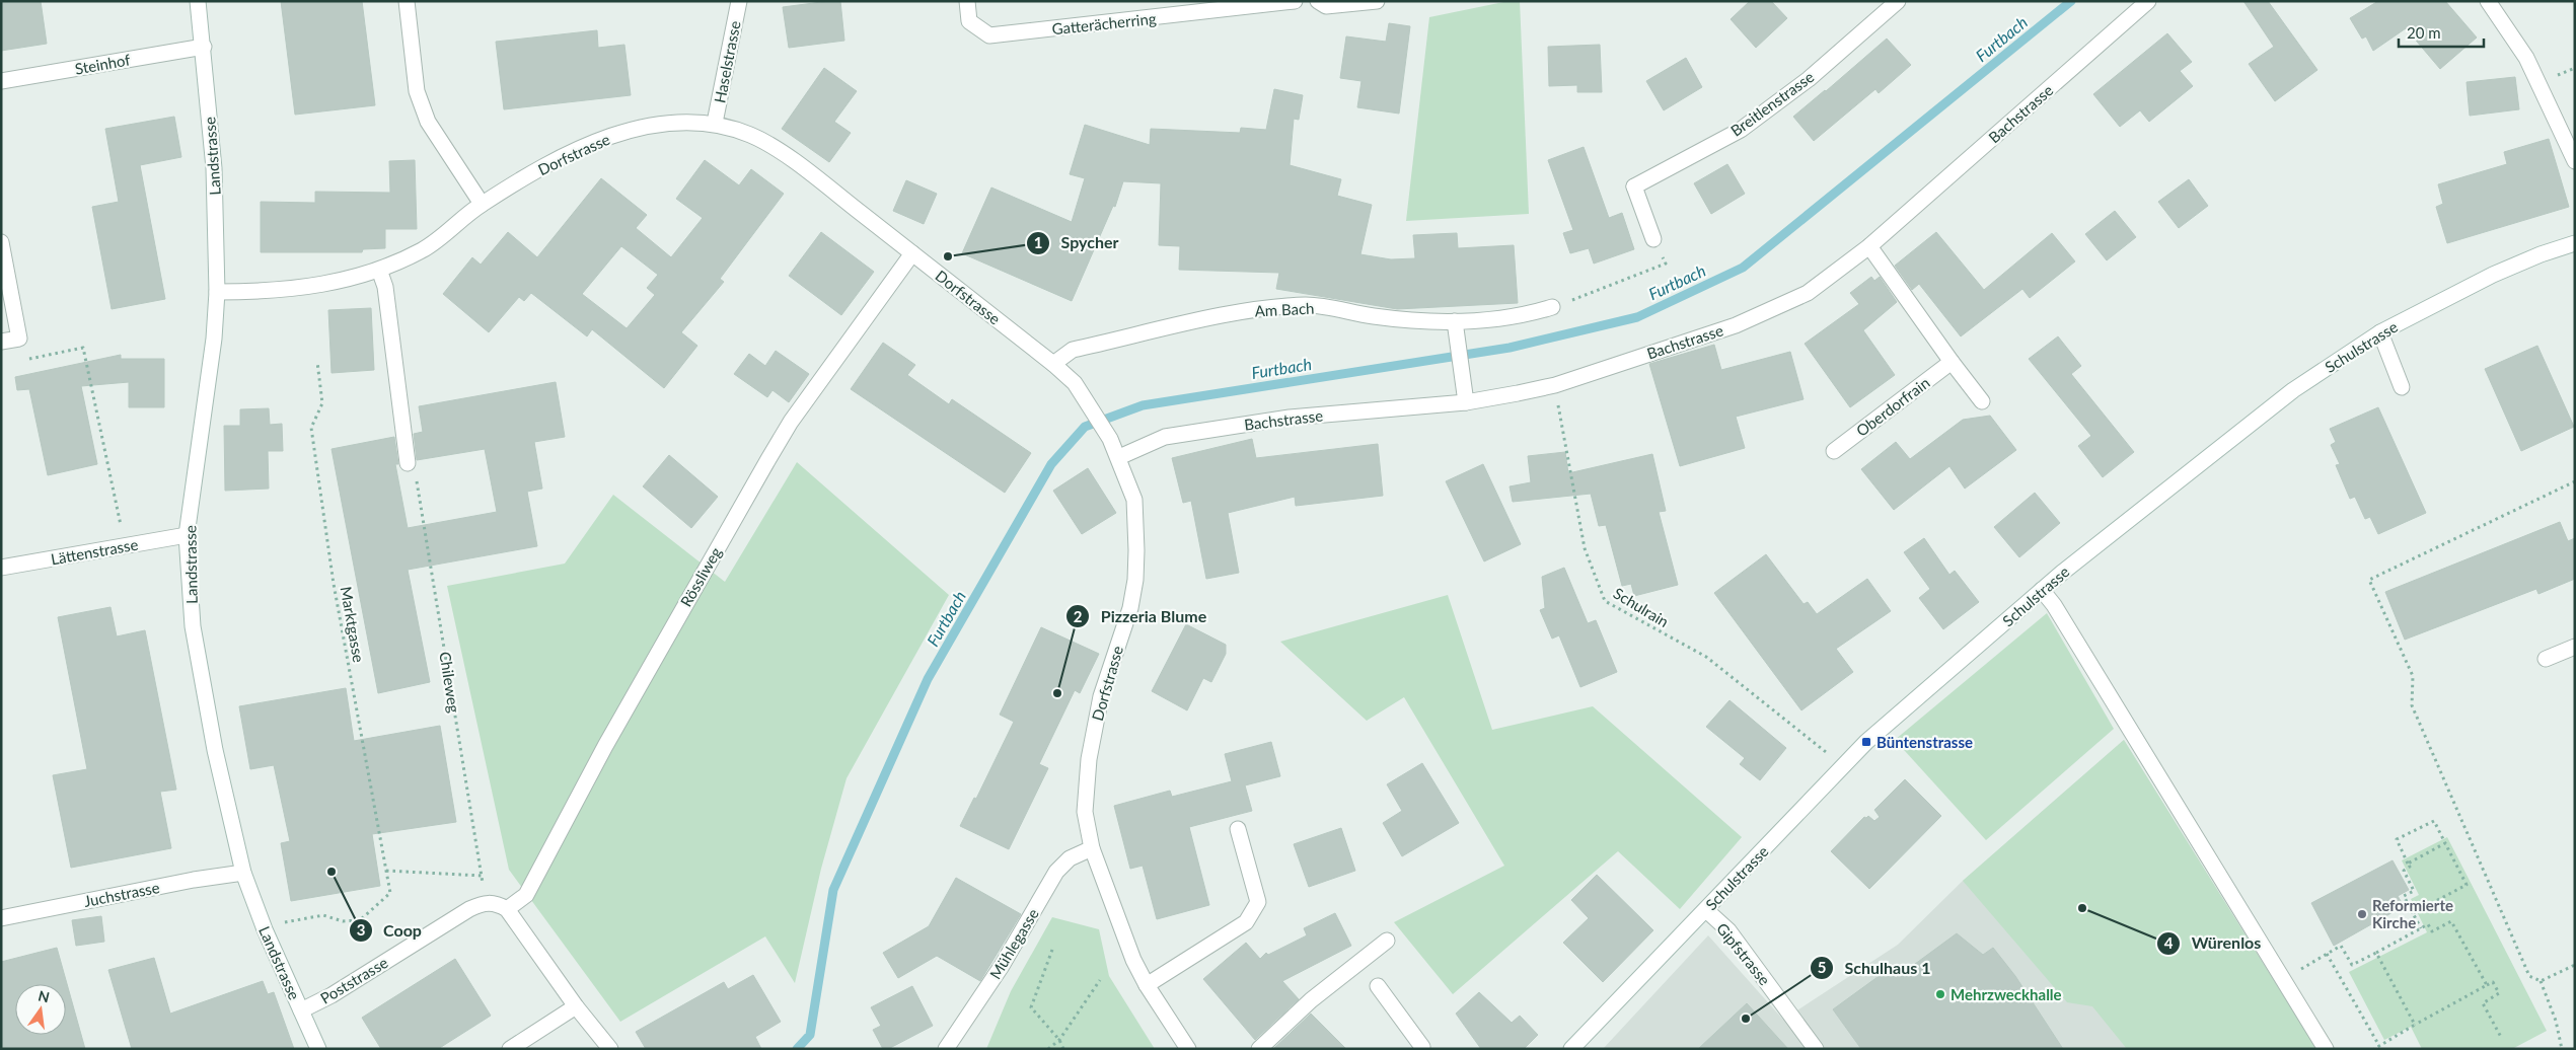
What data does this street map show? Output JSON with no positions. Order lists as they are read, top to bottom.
{
  "streets": {
    "street": [
      "Gatterächerring",
      "Haselstrasse",
      "Steinhof",
      "Breitlenstrasse",
      "Bachstrasse",
      "Dorfstrasse",
      "Landstrasse",
      "Am Bach",
      "Schulstrasse",
      "Oberdorfrain",
      "Lättenstrasse",
      "Rössliweg",
      "Juchstrasse",
      "Mühlegasse",
      "Gipfstrasse",
      "Poststrasse"
    ],
    "path": ["Schulrain", "Marktgasse", "Chileweg"]
  },
  "crossings": [
    ["Haselstrasse", "Dorfstrasse"],
    ["Steinhof", "Landstrasse"],
    ["Bachstrasse", "Dorfstrasse"],
    ["Bachstrasse", "Schulrain"],
    ["Dorfstrasse", "Landstrasse"],
    ["Dorfstrasse", "Am Bach"],
    ["Dorfstrasse", "Rössliweg"],
    ["Dorfstrasse", "Mühlegasse"],
    ["Landstrasse", "Lättenstrasse"],
    ["Landstrasse", "Juchstrasse"],
    ["Landstrasse", "Poststrasse"],
    ["Schulstrasse", "Schulrain"],
    ["Schulstrasse", "Gipfstrasse"],
    ["Chileweg", "Poststrasse"]
  ],
  "water": ["Furtbach"],
  "places": {
    "other": [
      "Spycher",
      "Pizzeria Blume",
      "Coop",
      "Würenlos",
      "Reformierte Kirche",
      "Mehrzweckhalle",
      "Schulhaus 1"
    ],
    "transit": ["Büntenstrasse"]
  },
  "scale_bar": "20 m",
  "north": "top"
}
